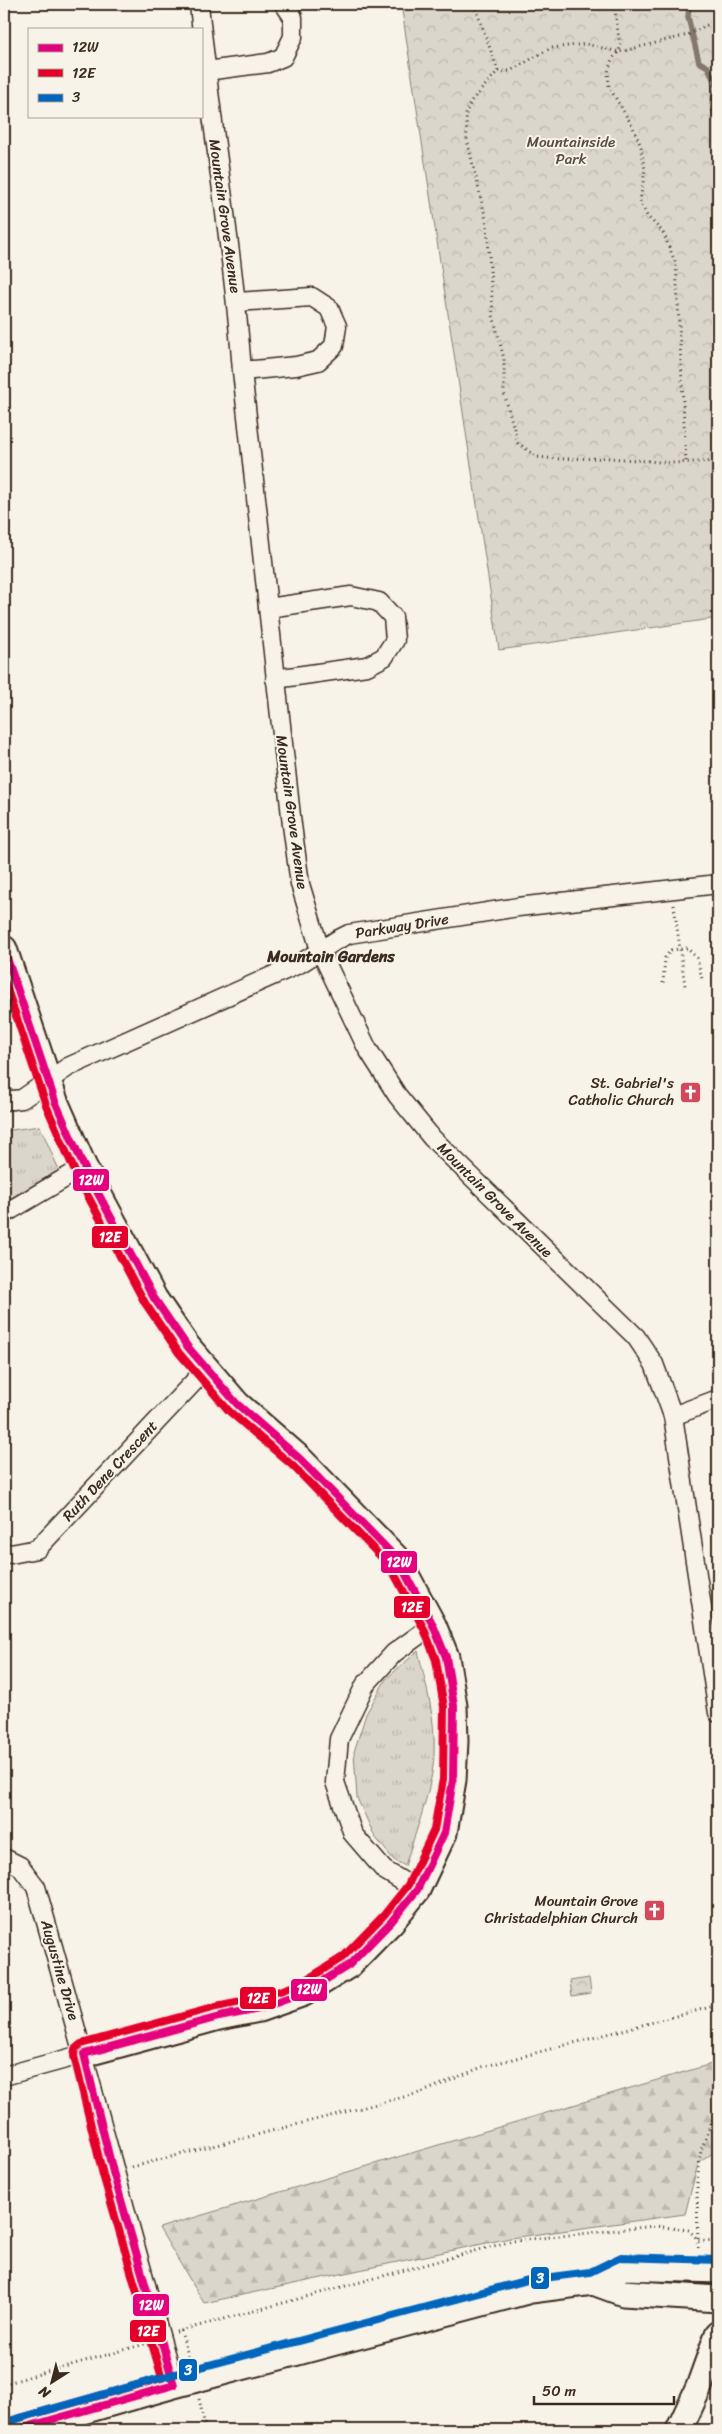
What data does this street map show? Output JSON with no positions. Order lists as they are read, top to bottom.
{
  "streets": {
    "street": [
      "Mountain Grove Avenue",
      "Parkway Drive",
      "Ruth Dene Crescent",
      "Augustine Drive"
    ]
  },
  "crossings": [
    ["Mountain Grove Avenue", "Parkway Drive"]
  ],
  "districts": ["Mountain Gardens"],
  "parks": ["Mountainside Park"],
  "places": {
    "church": ["St. Gabriel's Catholic Church", "Mountain Grove Christadelphian Church"]
  },
  "lines": ["transit line 12W", "transit line 12E", "transit line 3"],
  "legend": ["12W", "12E", "3"],
  "scale_bar": "50 m",
  "north": "bottom left"
}
